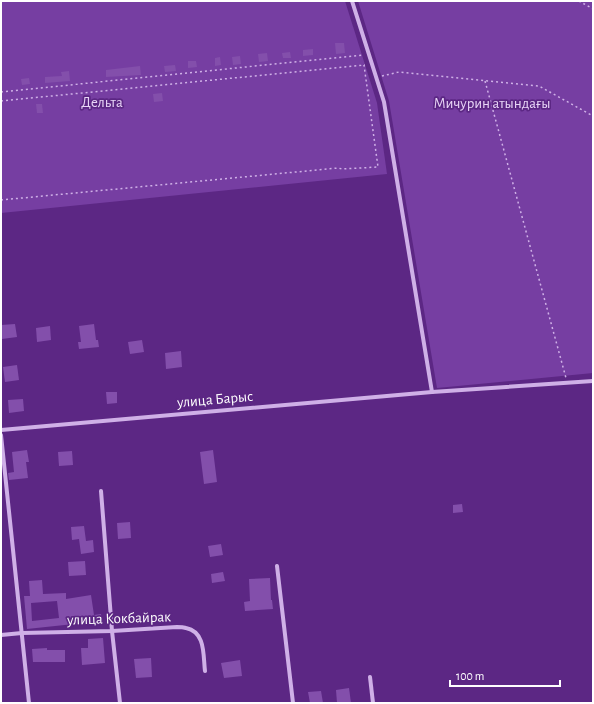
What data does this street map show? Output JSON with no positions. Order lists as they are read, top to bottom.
{
  "streets": {
    "street": ["улица Барыс", "улица Кокбайрак"]
  },
  "parks": ["Дельта", "Мичурин атындағы"],
  "scale_bar": "100 m"
}
